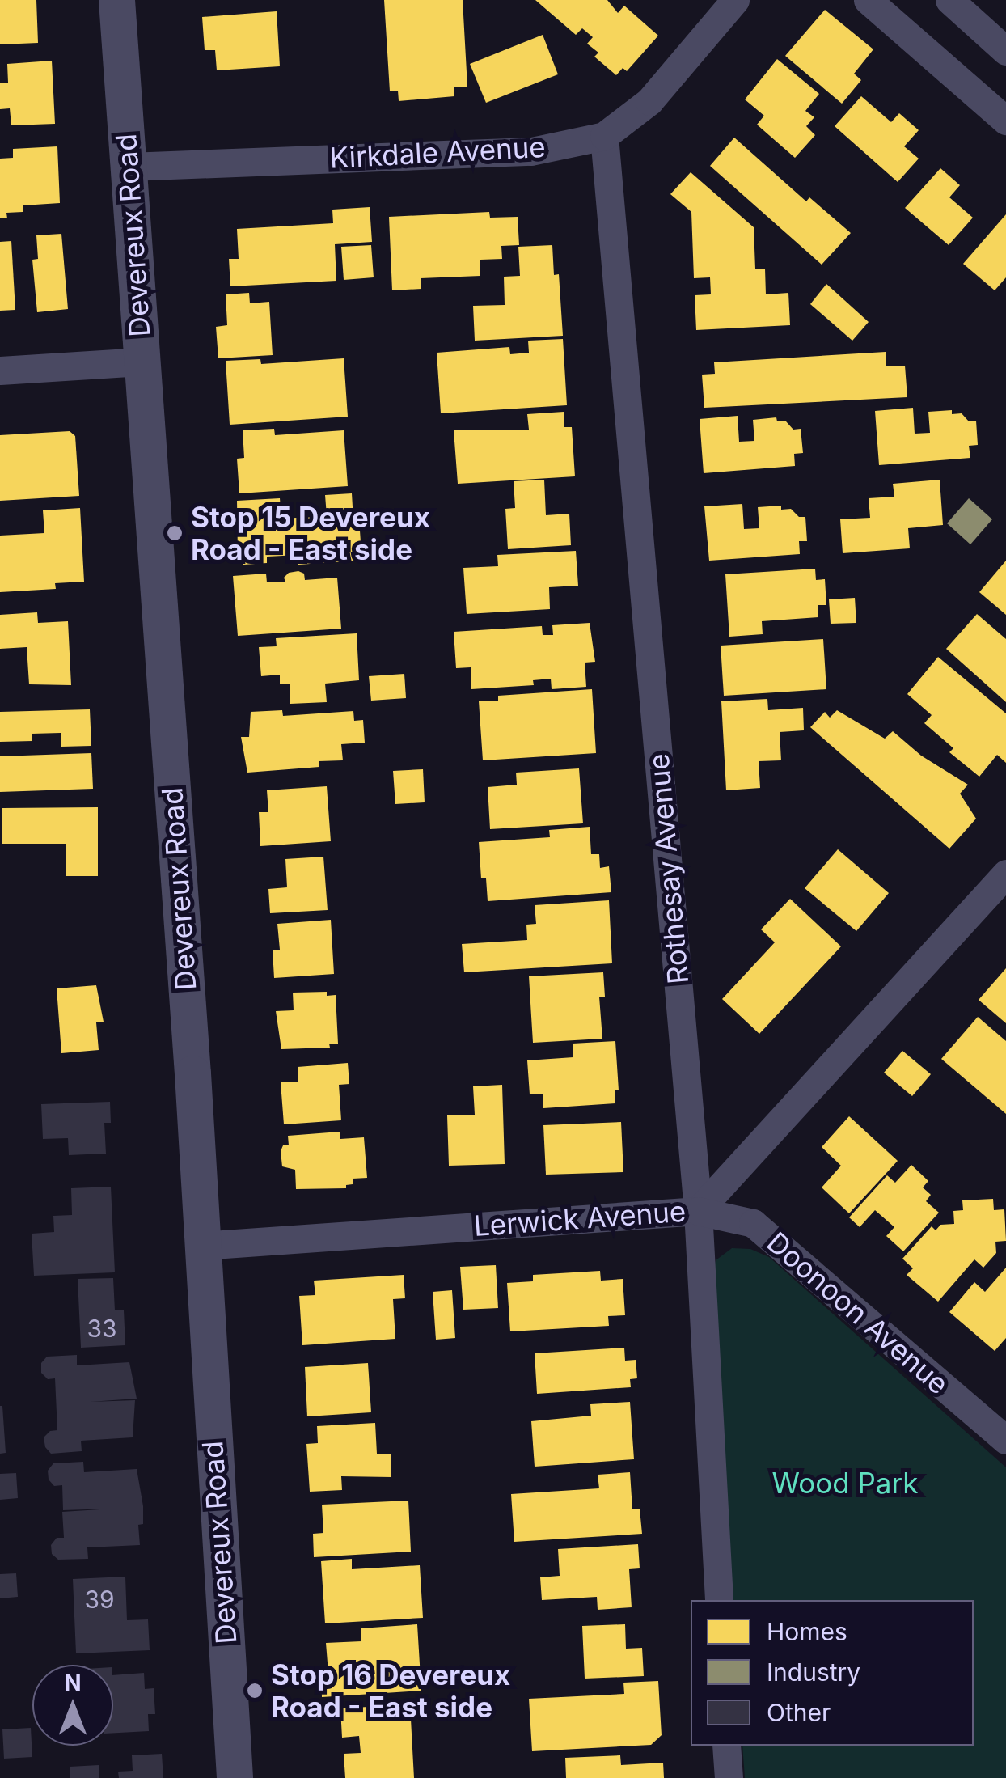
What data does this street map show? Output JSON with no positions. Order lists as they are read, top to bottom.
{
  "streets": {
    "street": [
      "Kirkdale Avenue",
      "Devereux Road",
      "Rothesay Avenue",
      "Lerwick Avenue",
      "Doonoon Avenue"
    ]
  },
  "crossings": [
    ["Kirkdale Avenue", "Devereux Road"],
    ["Kirkdale Avenue", "Rothesay Avenue"],
    ["Devereux Road", "Lerwick Avenue"],
    ["Rothesay Avenue", "Lerwick Avenue"],
    ["Rothesay Avenue", "Doonoon Avenue"],
    ["Lerwick Avenue", "Doonoon Avenue"]
  ],
  "parks": ["Wood Park"],
  "places": ["Stop 15 Devereux Road - East side", "Stop 16 Devereux Road - East side"],
  "house_numbers": ["33", "39"],
  "legend": ["Homes", "Industry", "Other"],
  "north": "top"
}
